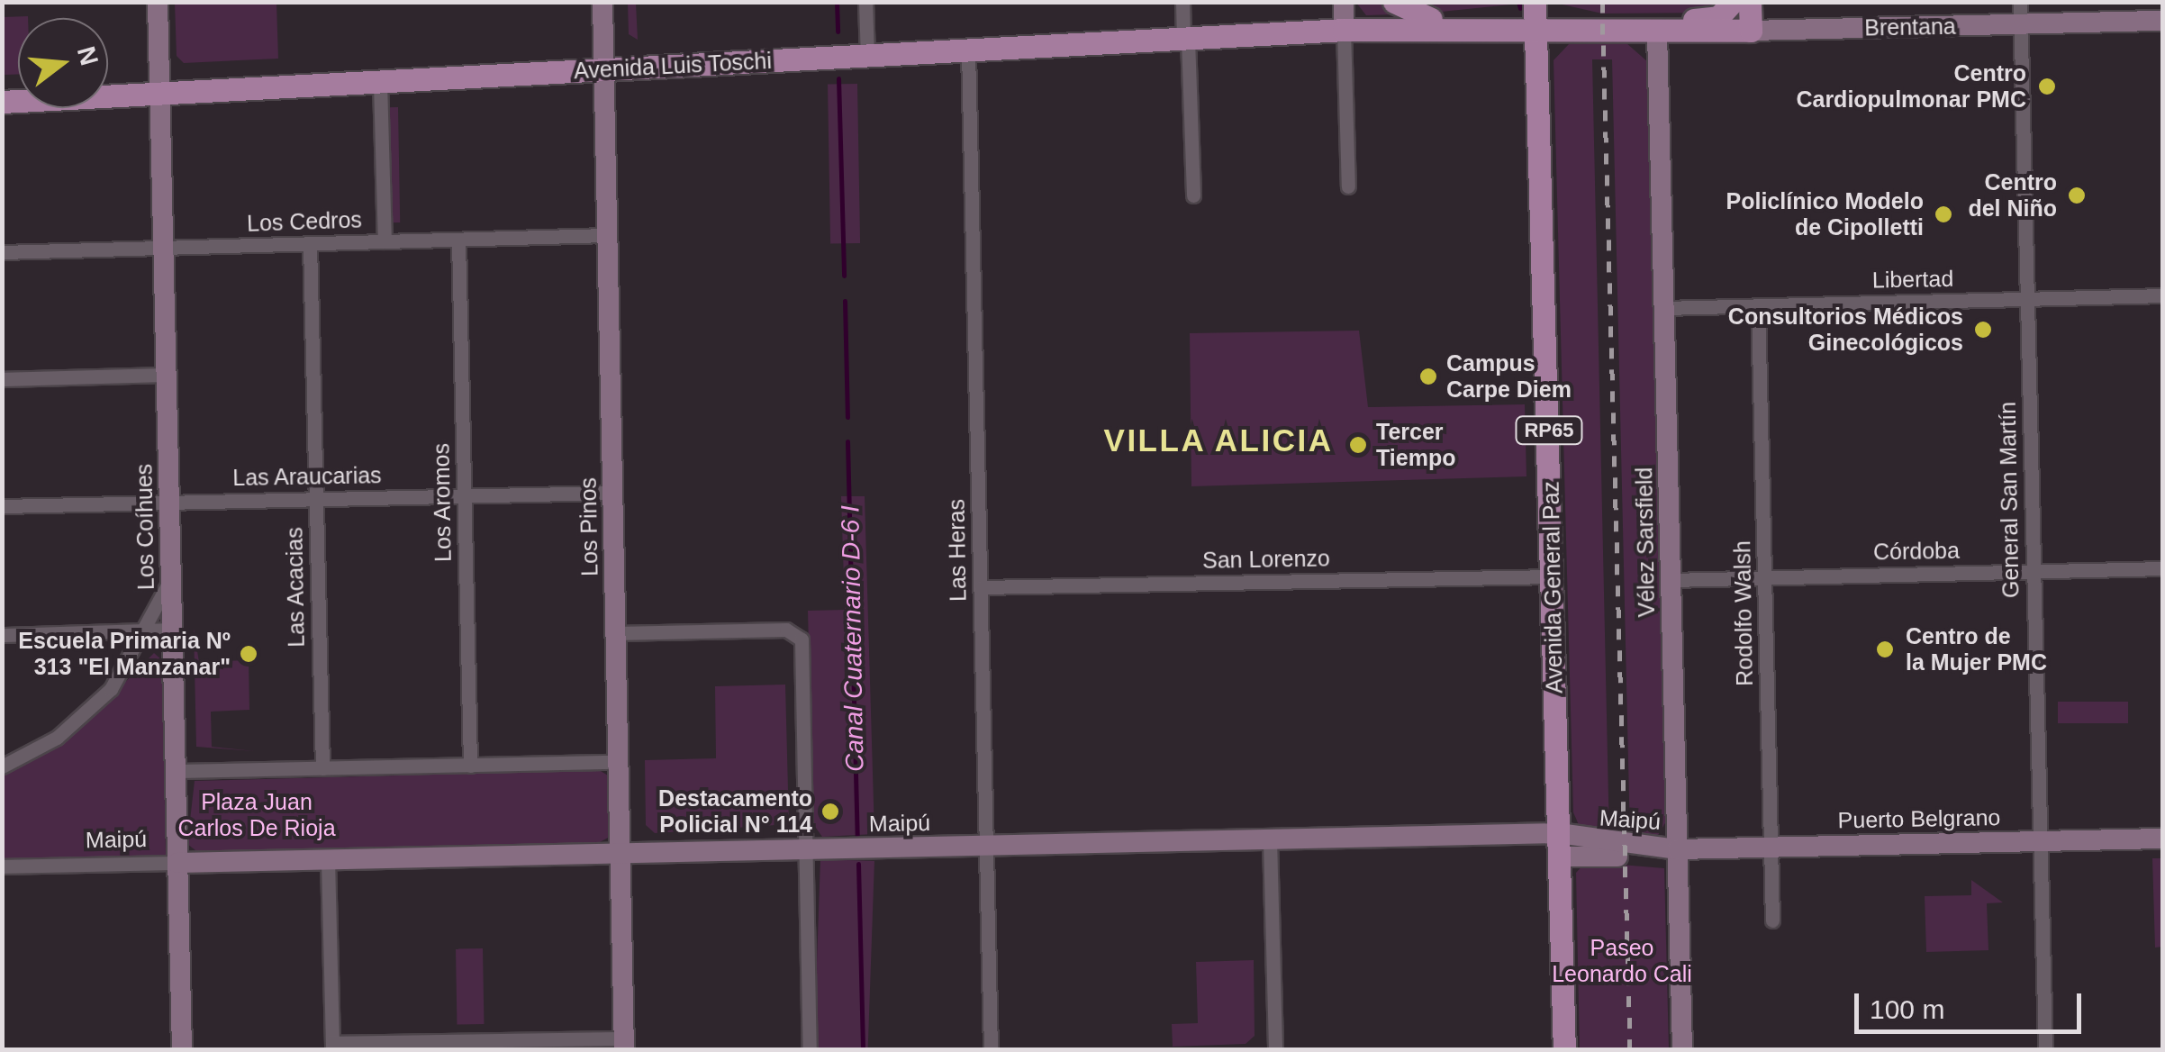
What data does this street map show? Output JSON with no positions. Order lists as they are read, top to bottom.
{
  "streets": {
    "main road": [
      "Brentana",
      "Avenida Luis Toschi",
      "RP65",
      "Avenida General Paz"
    ],
    "street": [
      "Los Cedros",
      "Libertad",
      "Las Araucarias",
      "General San Martín",
      "Los Aromos",
      "Los Coíhues",
      "Los Pinos",
      "Vélez Sarsfield",
      "Las Heras",
      "Córdoba",
      "San Lorenzo",
      "Las Acacias",
      "Rodolfo Walsh",
      "Puerto Belgrano",
      "Maipú"
    ]
  },
  "crossings": [
    ["Brentana", "Avenida Luis Toschi"],
    ["Brentana", "General San Martín"],
    ["Brentana", "Vélez Sarsfield"],
    ["Avenida Luis Toschi", "Los Coíhues"],
    ["Avenida Luis Toschi", "Los Pinos"],
    ["Avenida Luis Toschi", "Vélez Sarsfield"],
    ["Avenida Luis Toschi", "Las Heras"],
    ["Avenida Luis Toschi", "Avenida General Paz"],
    ["Los Cedros", "Los Aromos"],
    ["Los Cedros", "Los Coíhues"],
    ["Los Cedros", "Los Pinos"],
    ["Los Cedros", "Las Acacias"],
    ["Libertad", "General San Martín"],
    ["Libertad", "Vélez Sarsfield"],
    ["Libertad", "Rodolfo Walsh"],
    ["Las Araucarias", "Los Aromos"],
    ["Las Araucarias", "Los Coíhues"],
    ["Las Araucarias", "Los Pinos"],
    ["Las Araucarias", "Las Acacias"],
    ["General San Martín", "Córdoba"],
    ["General San Martín", "Puerto Belgrano"],
    ["Los Coíhues", "Maipú"],
    ["Los Pinos", "Maipú"],
    ["Vélez Sarsfield", "Córdoba"],
    ["Vélez Sarsfield", "Puerto Belgrano"],
    ["Vélez Sarsfield", "Maipú"],
    ["Las Heras", "San Lorenzo"],
    ["Las Heras", "Maipú"],
    ["Córdoba", "Rodolfo Walsh"],
    ["San Lorenzo", "Avenida General Paz"],
    ["Avenida General Paz", "Maipú"],
    ["Rodolfo Walsh", "Puerto Belgrano"],
    ["Puerto Belgrano", "Maipú"]
  ],
  "districts": ["VILLA ALICIA"],
  "water": ["Canal Cuaternario D-6 I"],
  "parks": ["Plaza Juan Carlos De Rioja", "Paseo Leonardo Cali"],
  "places": [
    "Centro Cardiopulmonar PMC",
    "Centro del Niño",
    "Policlínico Modelo de Cipolletti",
    "Consultorios Médicos Ginecológicos",
    "Campus Carpe Diem",
    "Tercer Tiempo",
    "Centro de la Mujer PMC",
    "Escuela Primaria Nº 313 \"El Manzanar\"",
    "Destacamento Policial N° 114"
  ],
  "scale_bar": "100 m",
  "north": "right"
}
